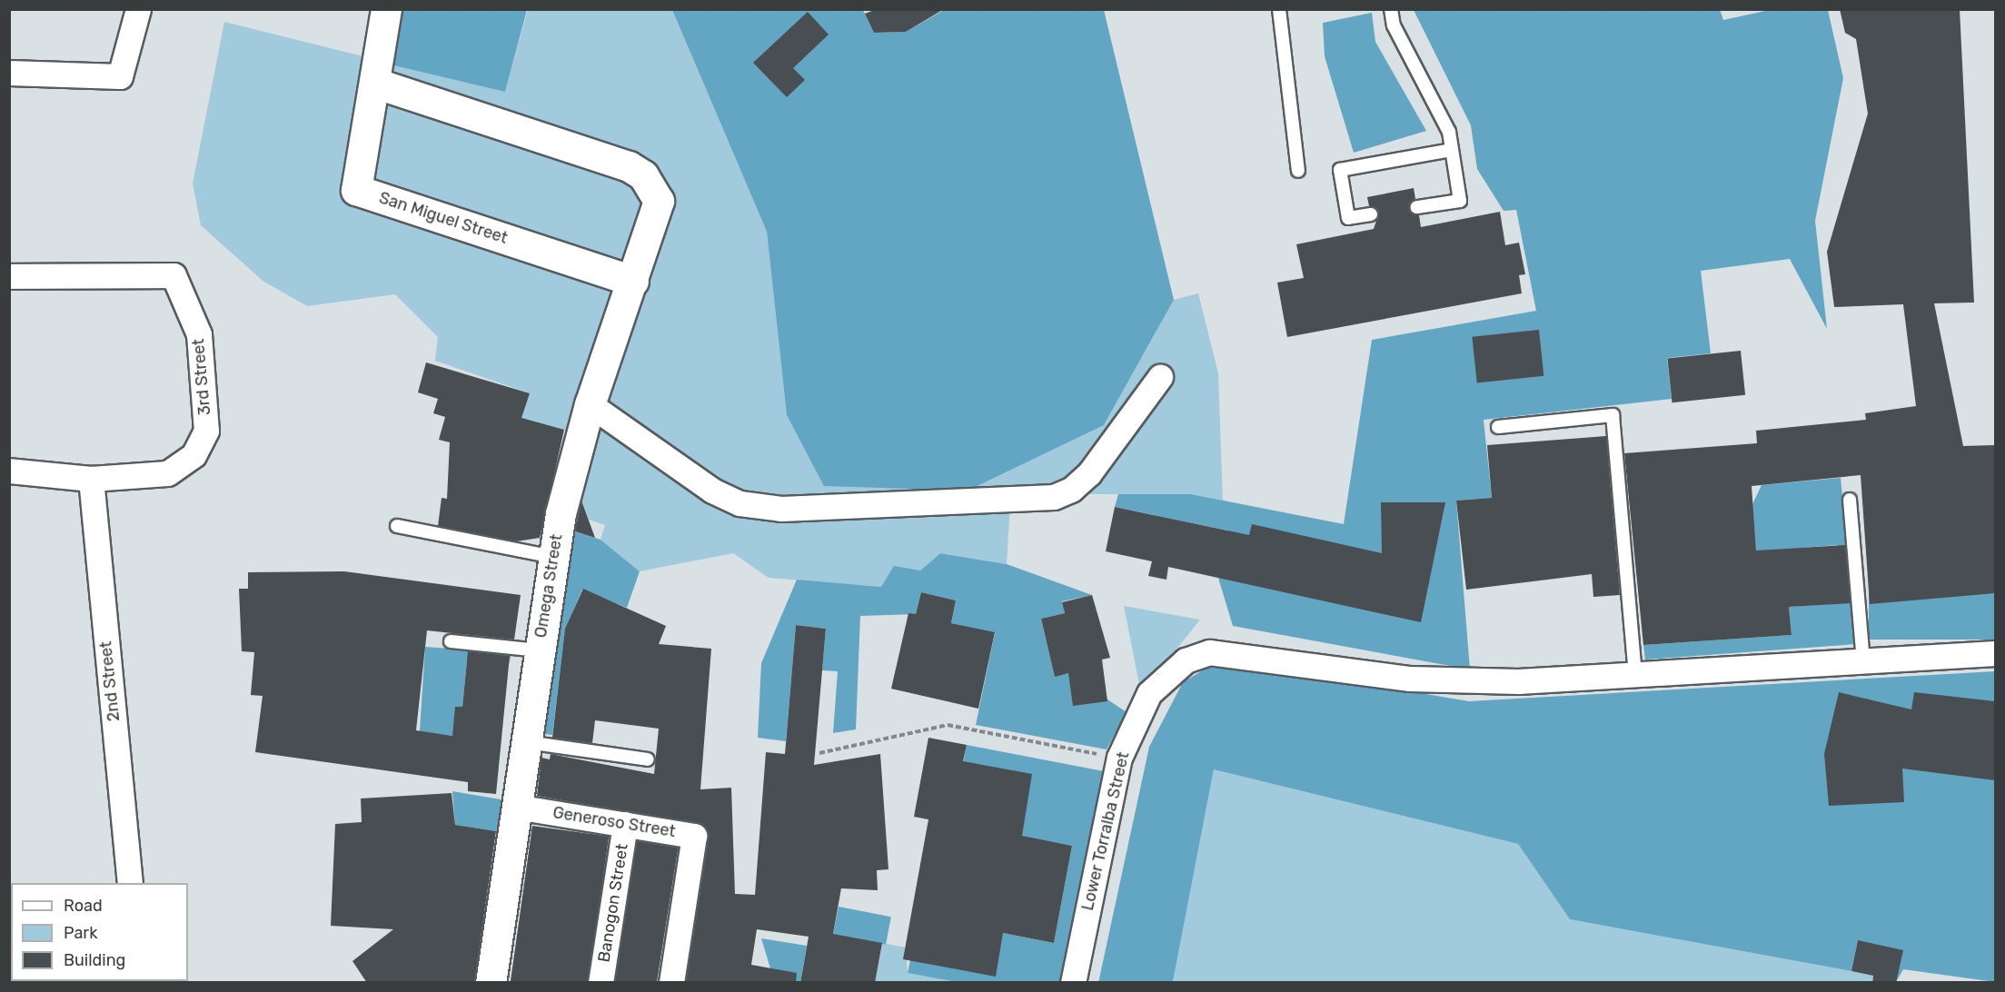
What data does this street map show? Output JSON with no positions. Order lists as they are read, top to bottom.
{
  "streets": {
    "street": [
      "San Miguel Street",
      "3rd Street",
      "Omega Street",
      "2nd Street",
      "Generoso Street",
      "Lower Torralba Street",
      "Banogon Street"
    ]
  },
  "crossings": [
    ["San Miguel Street", "Omega Street"],
    ["3rd Street", "2nd Street"],
    ["Omega Street", "Generoso Street"],
    ["Generoso Street", "Banogon Street"]
  ],
  "legend": ["Road", "Park", "Building"]
}
